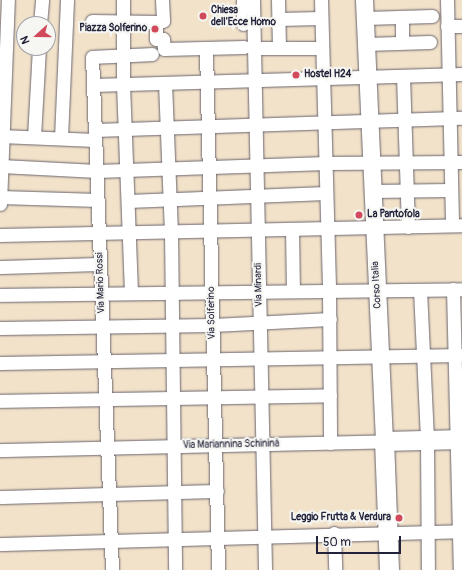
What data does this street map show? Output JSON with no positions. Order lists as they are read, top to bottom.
{
  "streets": {
    "main road": ["Corso Italia", "Via Mariannina Schininà"],
    "street": ["Via Mario Rossi", "Via Minardi", "Via Solferino"]
  },
  "crossings": [
    ["Via Mario Rossi", "Via Mariannina Schininà"],
    ["Via Minardi", "Via Mariannina Schininà"],
    ["Corso Italia", "Via Mariannina Schininà"],
    ["Via Solferino", "Via Mariannina Schininà"]
  ],
  "places": [
    "Chiesa dell'Ecce Homo",
    "Piazza Solferino",
    "Hostel H24",
    "La Pantofola",
    "Leggio Frutta & Verdura"
  ],
  "scale_bar": "50 m",
  "north": "left"
}
